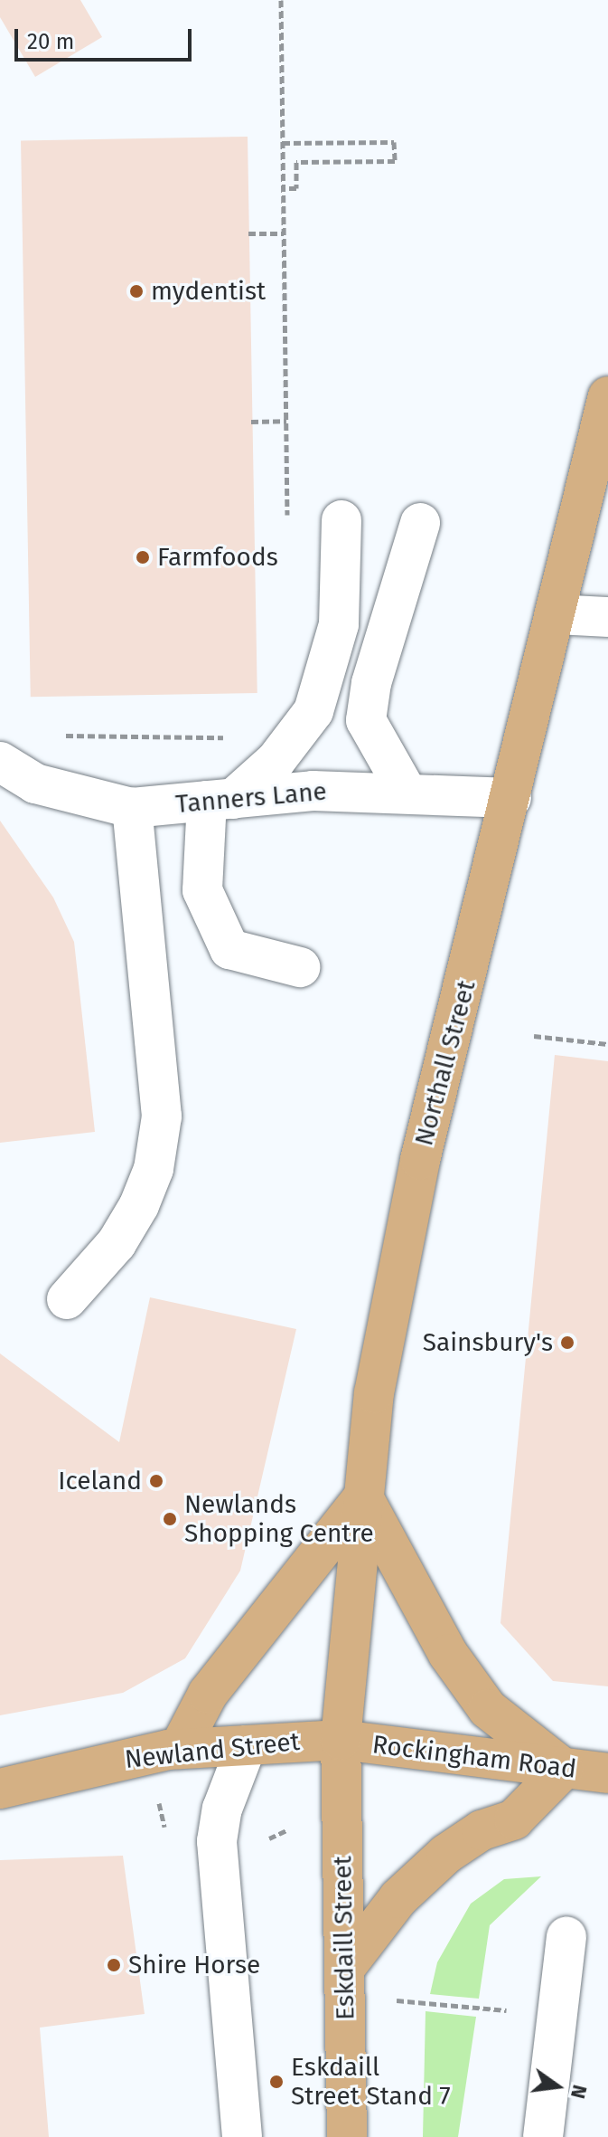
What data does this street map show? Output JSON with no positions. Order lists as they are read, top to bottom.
{
  "streets": {
    "main road": [
      "Northall Street",
      "Newland Street",
      "Rockingham Road",
      "Eskdaill Street"
    ],
    "street": ["Tanners Lane"]
  },
  "crossings": [
    ["Tanners Lane", "Northall Street"],
    ["Northall Street", "Newland Street"],
    ["Northall Street", "Rockingham Road"],
    ["Northall Street", "Eskdaill Street"],
    ["Newland Street", "Rockingham Road"],
    ["Newland Street", "Eskdaill Street"],
    ["Rockingham Road", "Eskdaill Street"]
  ],
  "places": [
    "mydentist",
    "Farmfoods",
    "Sainsbury's",
    "Iceland",
    "Newlands Shopping Centre",
    "Shire Horse",
    "Eskdaill Street Stand 7"
  ],
  "scale_bar": "20 m",
  "north": "right"
}
